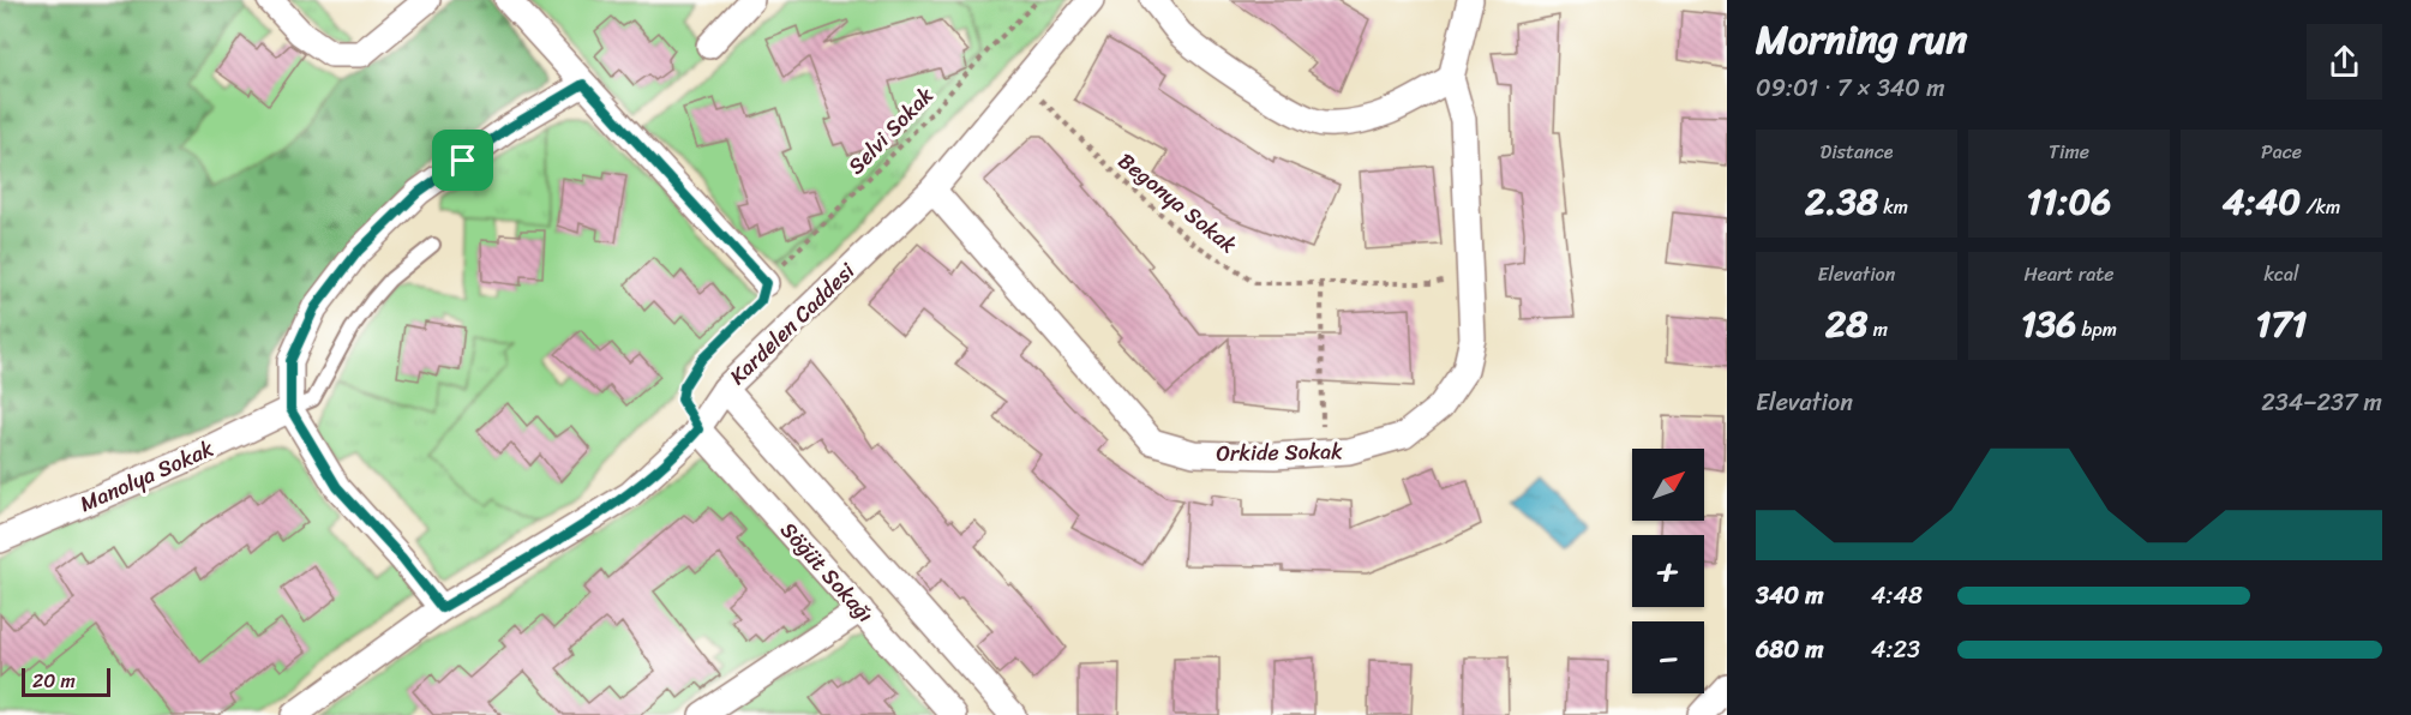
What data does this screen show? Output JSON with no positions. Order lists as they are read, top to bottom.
{
  "streets": {
    "street": [
      "Kardelen Caddesi",
      "Orkide Sokak",
      "Manolya Sokak",
      "Söğüt Sokağı"
    ],
    "path": ["Selvi Sokak", "Begonya Sokak"]
  },
  "crossings": [
    ["Selvi Sokak", "Söğüt Sokağı"],
    ["Begonya Sokak", "Kardelen Caddesi"],
    ["Begonya Sokak", "Orkide Sokak"],
    ["Kardelen Caddesi", "Orkide Sokak"]
  ],
  "scale_bar": "20 m",
  "north": "top right",
  "page": {
    "heading": ["Morning run", "09:01 · 7 × 340 m"],
    "stats": [
      ["Distance", "2.38 km"],
      ["Time", "11:06"],
      ["Pace", "4:40 /km"],
      ["Elevation", "28 m"],
      ["Heart rate", "136 bpm"],
      ["kcal", "171"]
    ],
    "chart": ["Elevation", "234–237 m"],
    "map_buttons": ["+", "−"],
    "list": [
      {
        "name": "340 m",
        "note": "4:48"
      },
      {
        "name": "680 m",
        "note": "4:23"
      }
    ],
    "scale": "20 m"
  }
}
